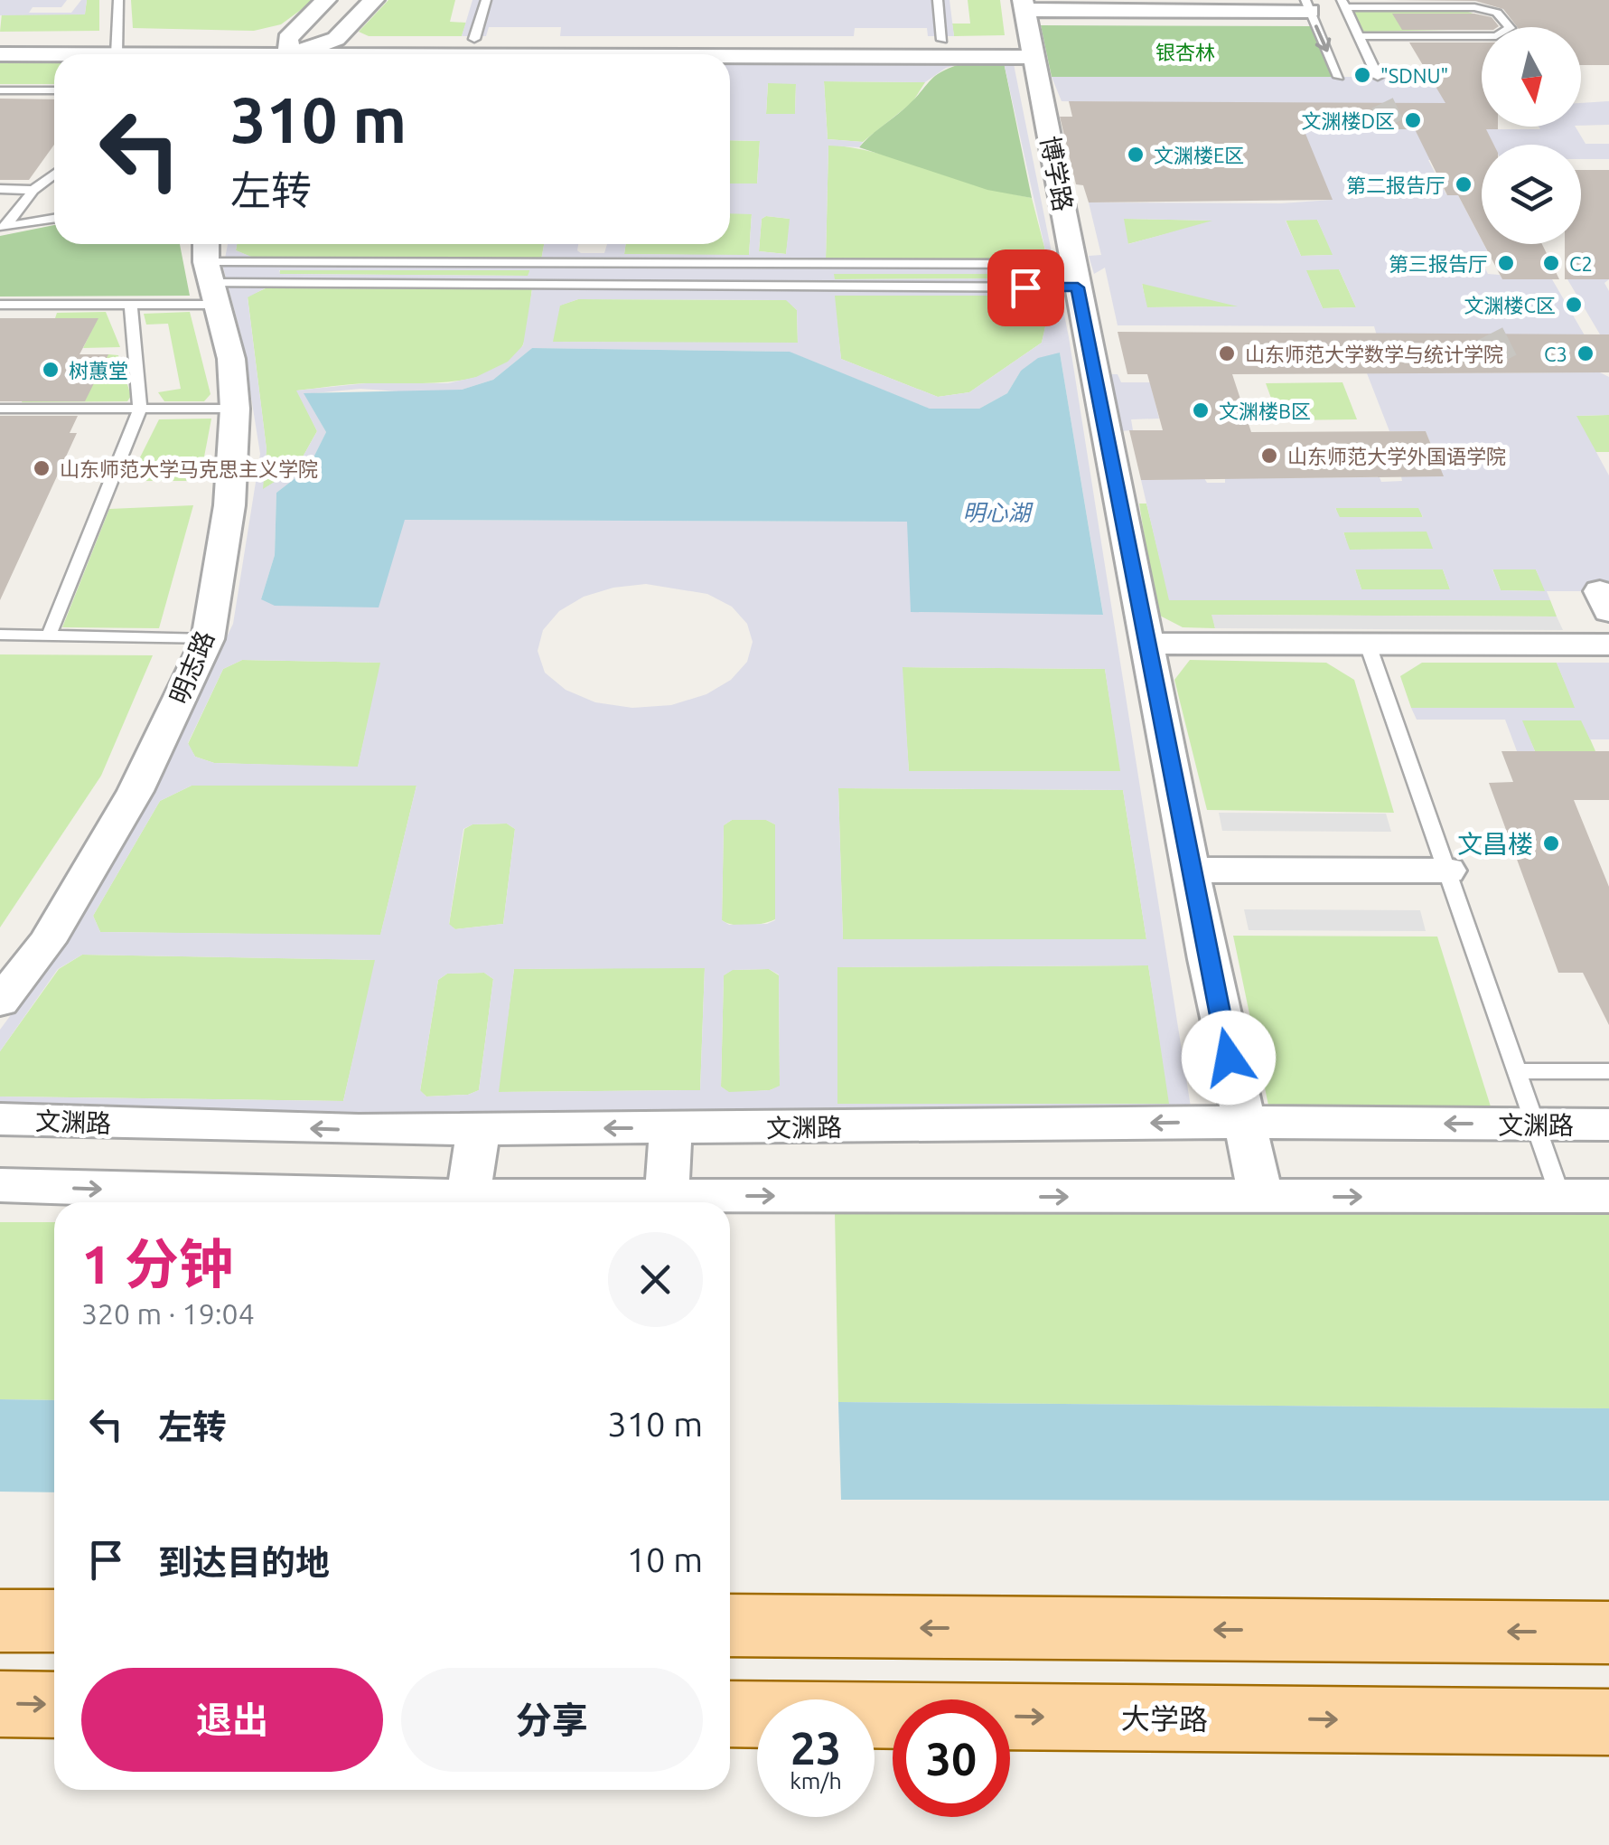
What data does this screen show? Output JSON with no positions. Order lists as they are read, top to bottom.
{
  "streets": {
    "main road": ["大学路"],
    "street": ["博学路", "明志路", "文渊路"]
  },
  "crossings": [
    ["博学路", "文渊路"]
  ],
  "water": ["明心湖"],
  "parks": ["银杏林"],
  "places": [
    "\"SDNU\"",
    "文渊楼D区",
    "文渊楼E区",
    "第二报告厅",
    "第三报告厅",
    "C2",
    "文渊楼C区",
    "山东师范大学数学与统计学院",
    "C3",
    "树蕙堂",
    "文渊楼B区",
    "山东师范大学外国语学院",
    "山东师范大学马克思主义学院",
    "文昌楼"
  ],
  "north": "bottom",
  "page": {
    "turn": ["310 m", "左转"],
    "heading": ["1 分钟", "320 m · 19:04"],
    "list": [
      {
        "name": "左转",
        "value": "310 m"
      },
      {
        "name": "到达目的地",
        "value": "10 m"
      }
    ],
    "buttons": ["退出", "分享"],
    "speed": "23 km/h",
    "limit": "30"
  }
}
